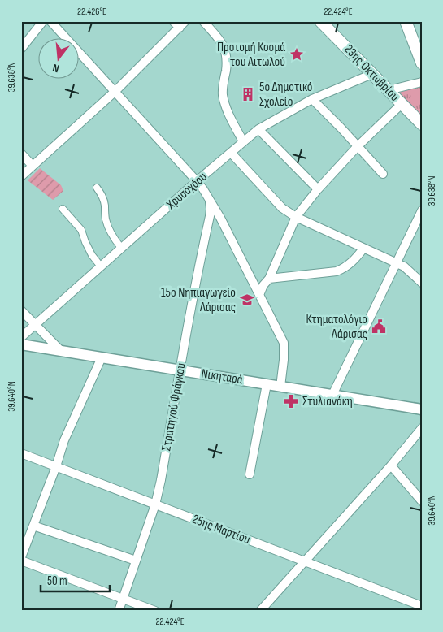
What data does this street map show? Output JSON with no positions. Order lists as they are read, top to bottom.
{
  "streets": {
    "main road": ["23ης Οκτωβρίου"],
    "street": [
      "Χρυσοχόου",
      "Νικηταρά",
      "Στρατηγού Φράγκου",
      "25ης Μαρτίου"
    ]
  },
  "crossings": [
    ["23ης Οκτωβρίου", "Χρυσοχόου"],
    ["Νικηταρά", "Στρατηγού Φράγκου"],
    ["Στρατηγού Φράγκου", "25ης Μαρτίου"]
  ],
  "places": {
    "place": ["Προτομή Κοσμά του Αιτωλού"],
    "building": ["5ο Δημοτικό Σχολείο"],
    "school or university": ["15ο Νηπιαγωγείο Λάρισας"],
    "public building": ["Κτηματολόγιο Λάρισας"],
    "pharmacy": ["Στυλιανάκη"]
  },
  "scale_bar": "50 m",
  "north": "bottom",
  "coordinates": [
    "22.426°E",
    "22.424°E",
    "39.638°N",
    "39.640°N"
  ]
}
